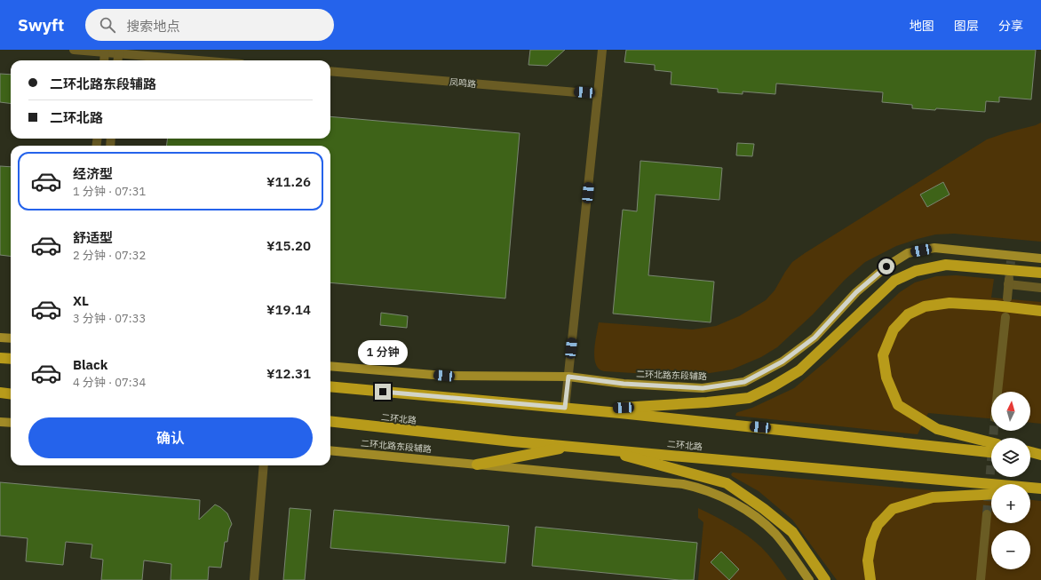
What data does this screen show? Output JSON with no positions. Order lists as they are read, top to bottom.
{
  "streets": {
    "highway": ["二环北路"],
    "main road": ["二环北路东段辅路"],
    "street": ["凤鸣路"]
  },
  "north": "top",
  "page": {
    "header": "Swyft",
    "search": "搜索地点",
    "nav": ["地图", "图层", "分享"],
    "banner": ["二环北路东段辅路", "二环北路"],
    "list": [
      {
        "name": "经济型",
        "note": "1 分钟 · 07:31",
        "value": "¥11.26"
      },
      {
        "name": "舒适型",
        "note": "2 分钟 · 07:32",
        "value": "¥15.20"
      },
      {
        "name": "XL",
        "note": "3 分钟 · 07:33",
        "value": "¥19.14"
      },
      {
        "name": "Black",
        "note": "4 分钟 · 07:34",
        "value": "¥12.31"
      }
    ],
    "bubble": "1 分钟",
    "map_buttons": ["+", "−"],
    "buttons": "确认"
  }
}
